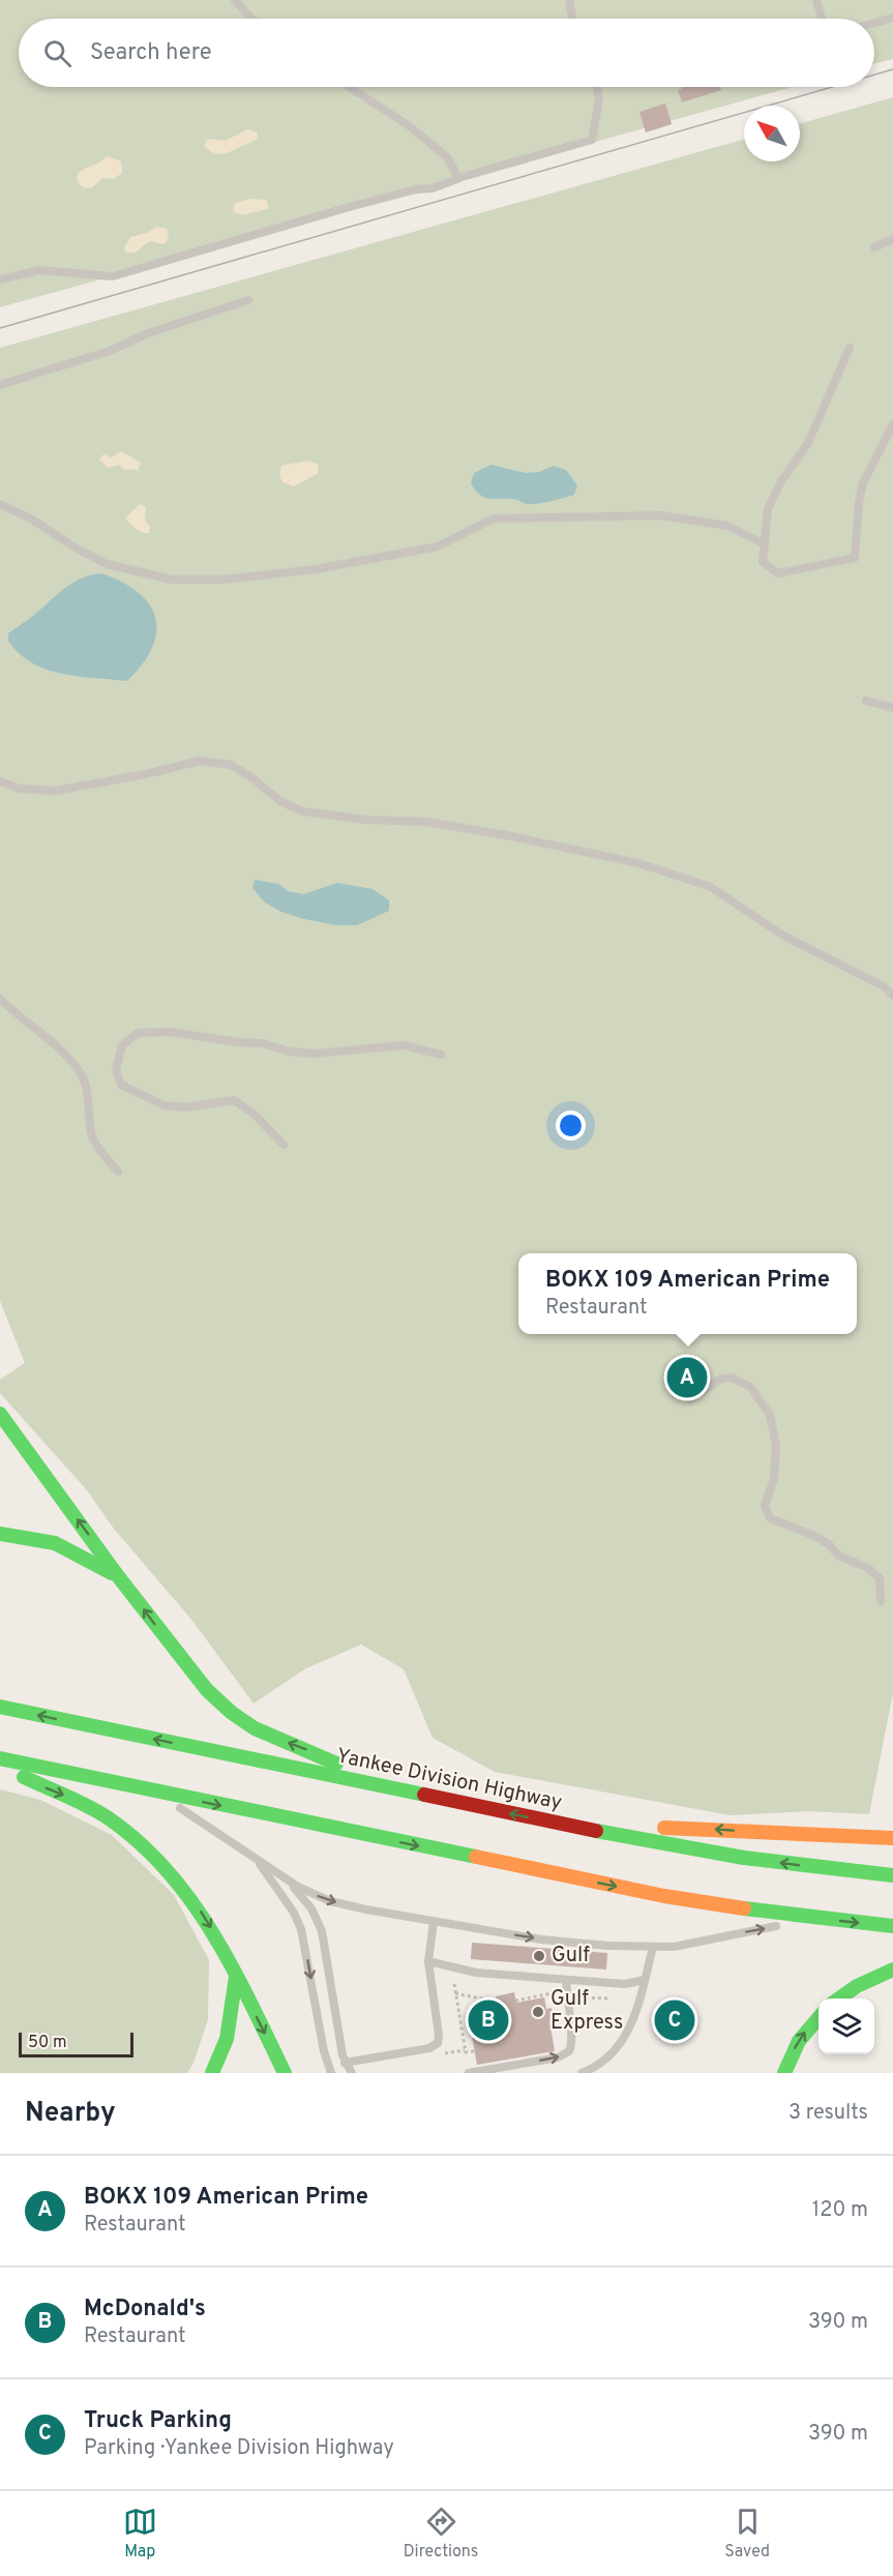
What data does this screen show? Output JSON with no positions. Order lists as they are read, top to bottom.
{
  "streets": {
    "highway": ["Yankee Division Highway"]
  },
  "places": ["Gulf", "Gulf Express"],
  "scale_bar": "50 m",
  "north": "top left",
  "page": {
    "search": "Search here",
    "popup": ["BOKX 109 American Prime", "Restaurant"],
    "pins": ["A", "B", "C"],
    "scale": "50 m",
    "heading": ["Nearby", "3 results"],
    "list": [
      {
        "mark": "A",
        "name": "BOKX 109 American Prime",
        "note": "Restaurant",
        "value": "120 m"
      },
      {
        "mark": "B",
        "name": "McDonald's",
        "note": "Restaurant",
        "value": "390 m"
      },
      {
        "mark": "C",
        "name": "Truck Parking",
        "note": "Parking · Yankee Division Highway",
        "value": "390 m"
      }
    ],
    "nav": ["Map", "Directions", "Saved"]
  }
}
